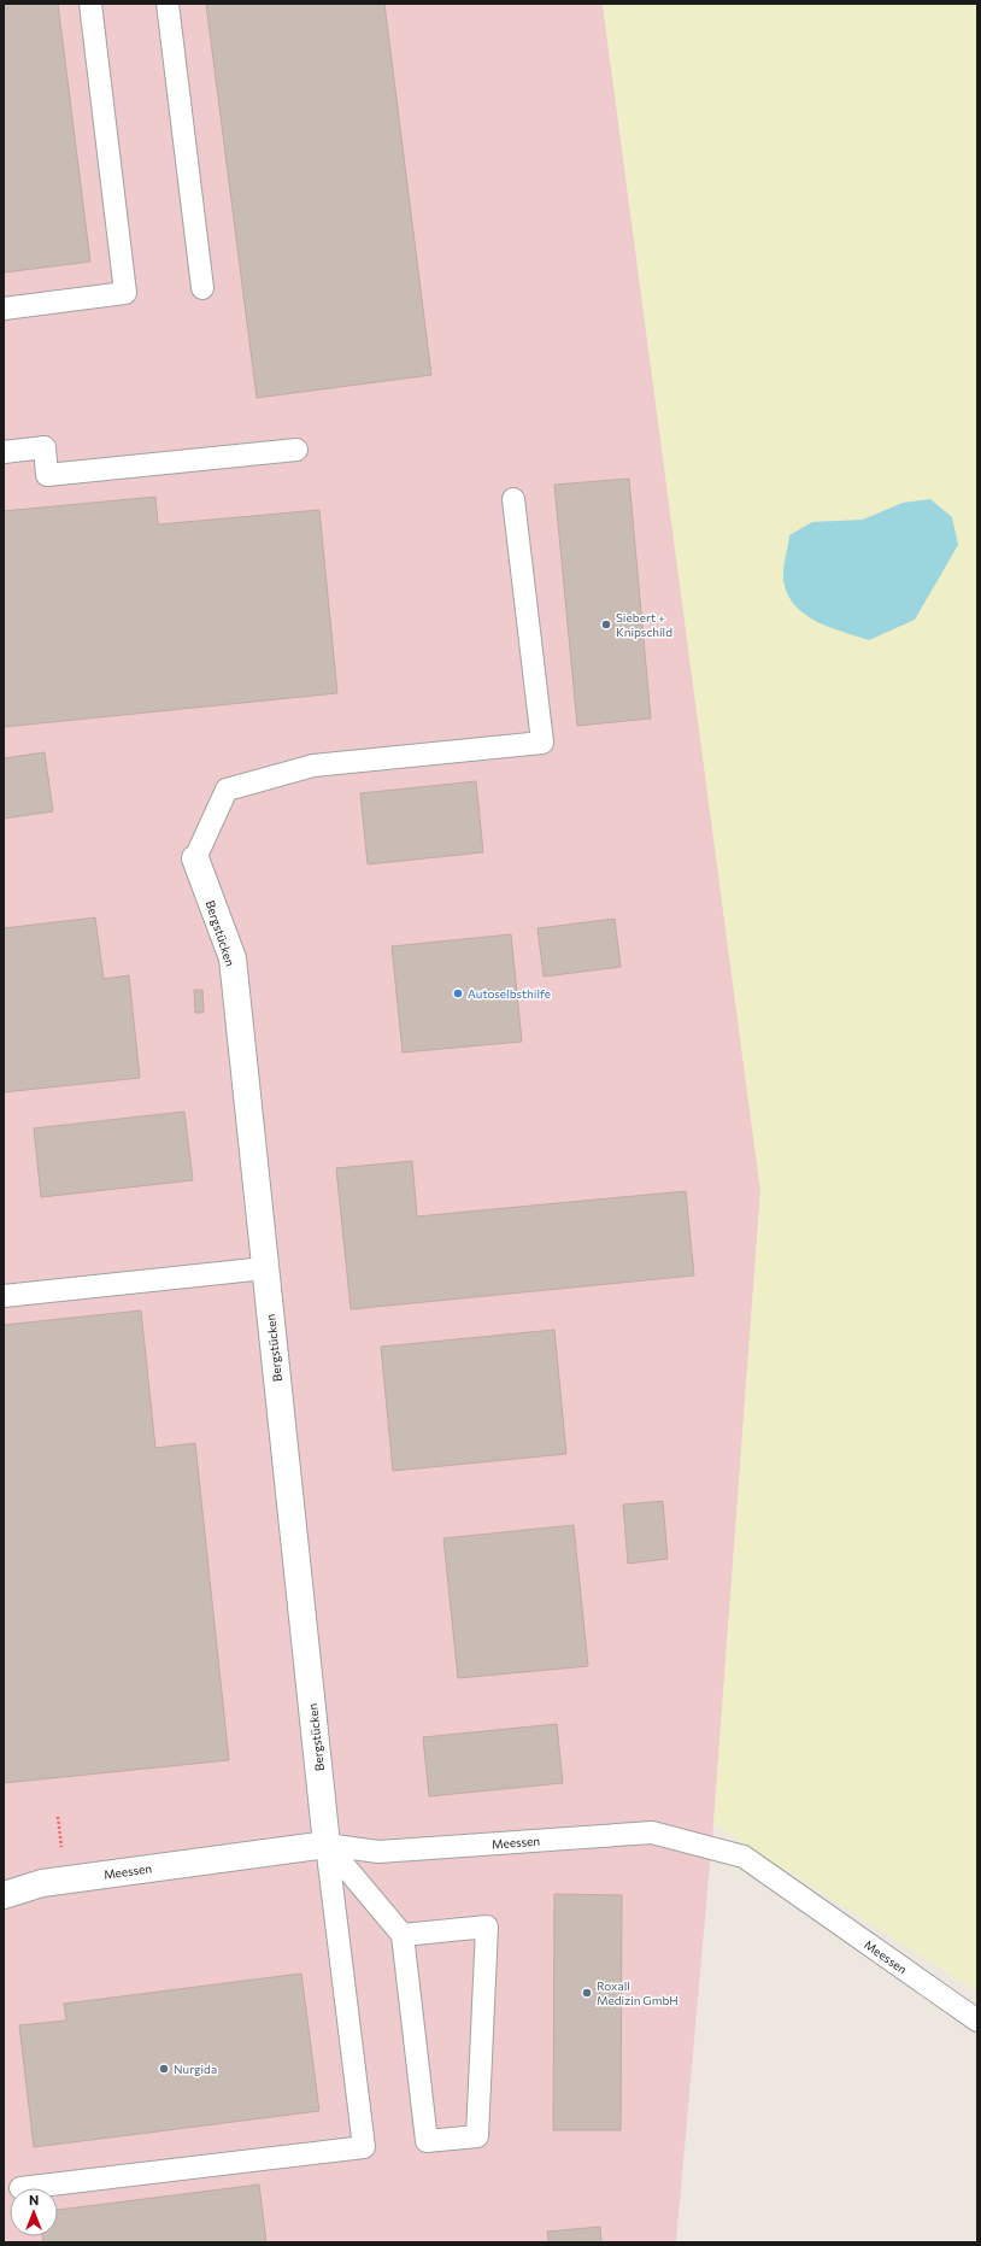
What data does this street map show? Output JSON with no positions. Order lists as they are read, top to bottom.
{
  "streets": {
    "street": ["Bergstücken", "Meessen"]
  },
  "crossings": [
    ["Bergstücken", "Meessen"]
  ],
  "places": [
    "Siebert + Knipschild",
    "Autoselbsthilfe",
    "Roxall Medizin GmbH",
    "Nurgida"
  ],
  "north": "top"
}
